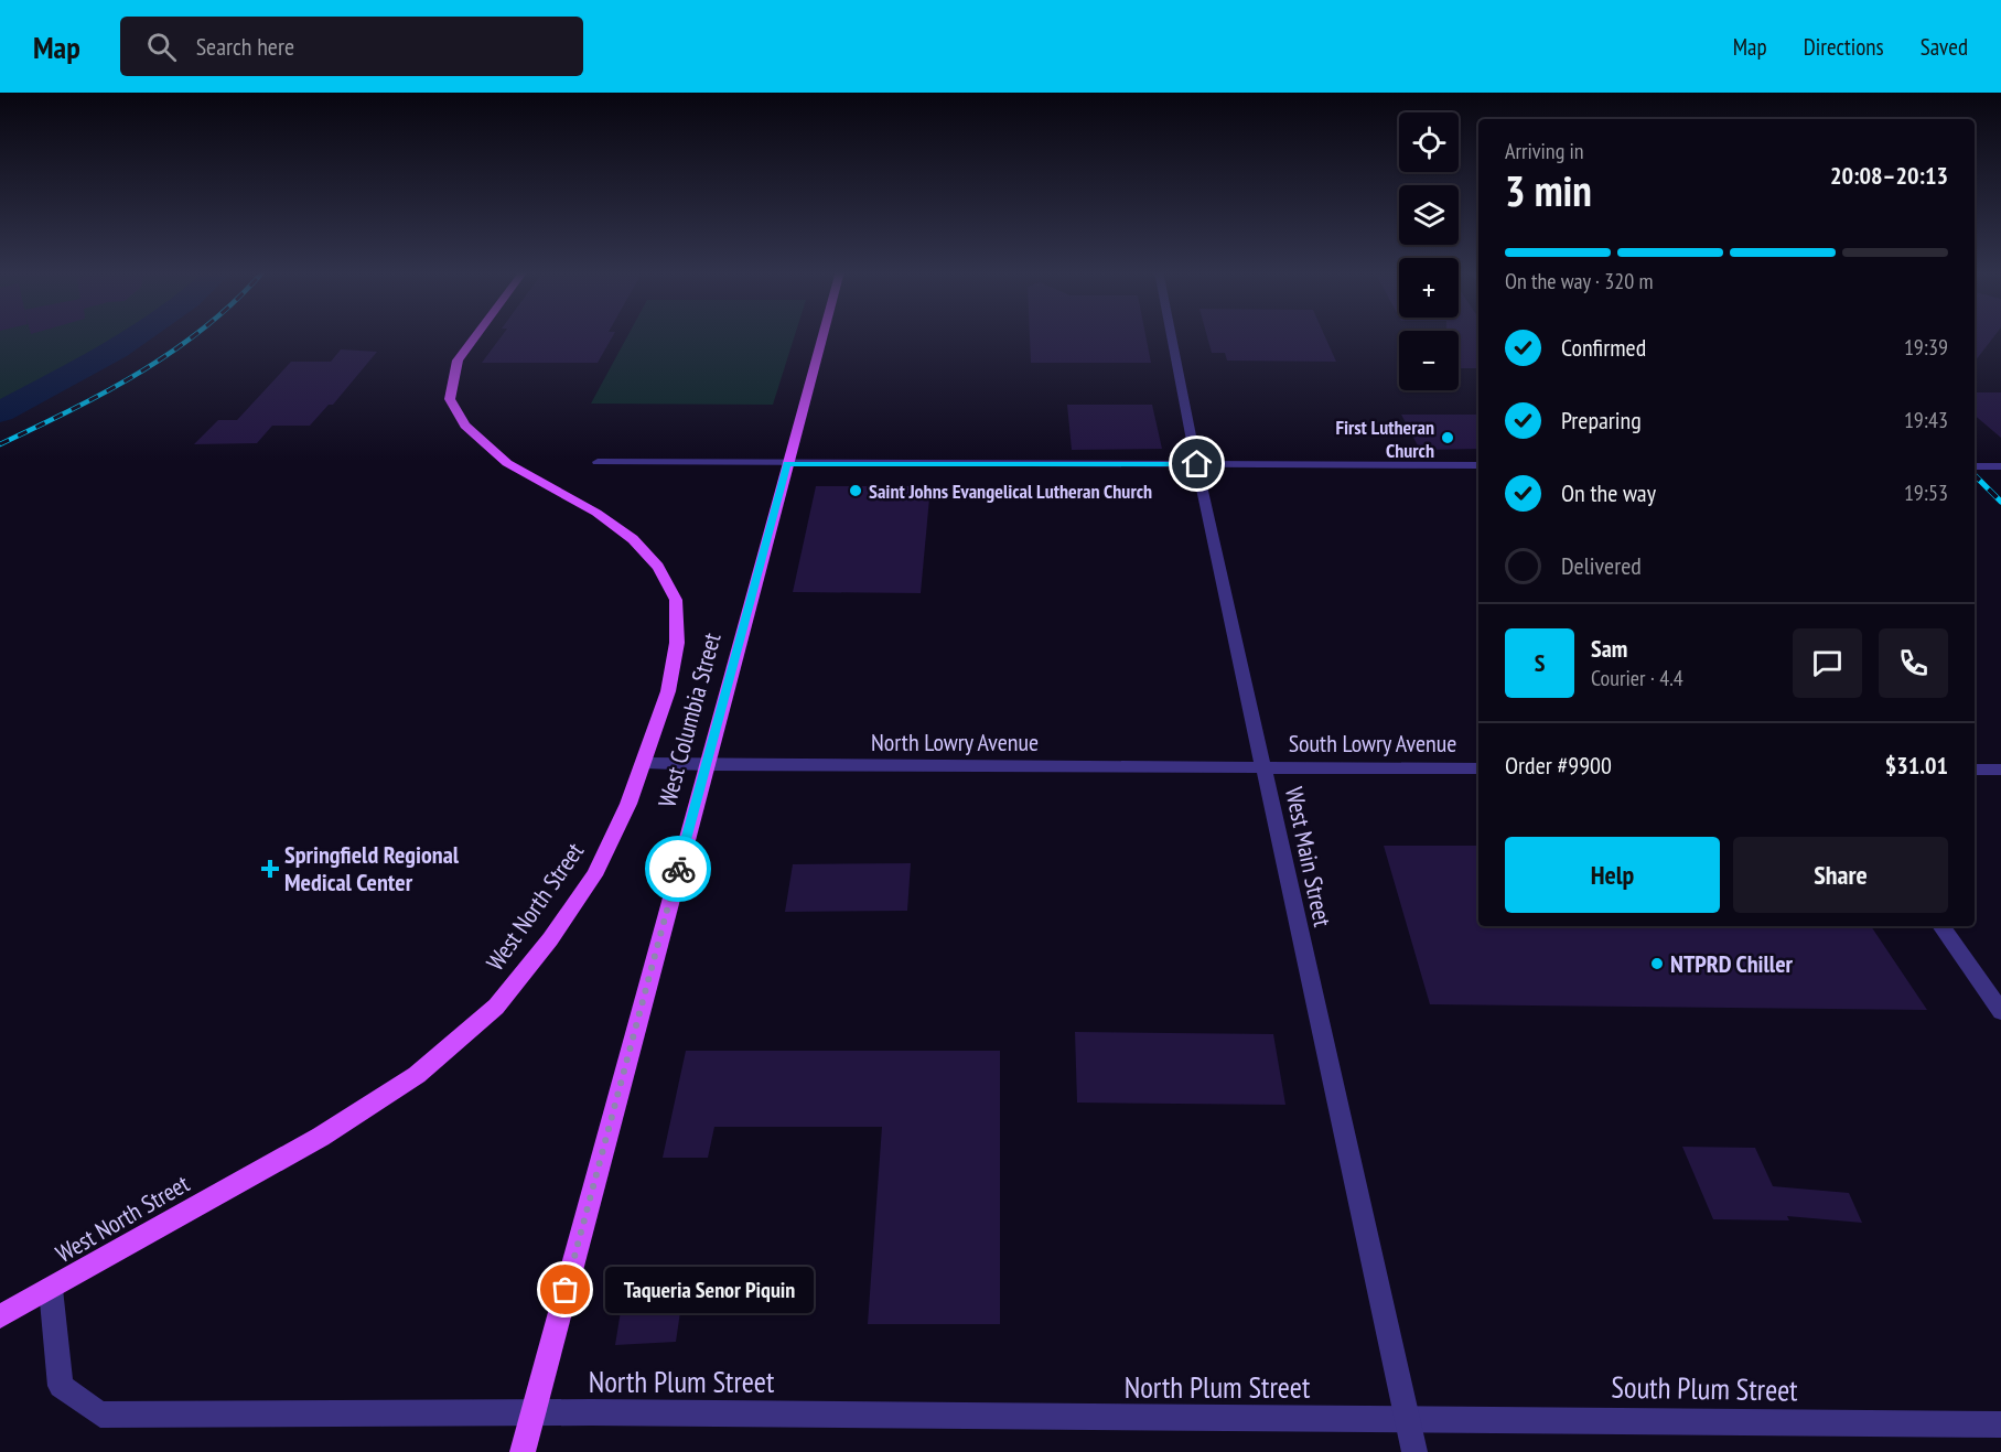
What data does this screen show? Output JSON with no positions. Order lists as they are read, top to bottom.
{
  "streets": {
    "main road": ["West Columbia Street", "West North Street"],
    "street": [
      "North Lowry Avenue",
      "South Lowry Avenue",
      "West Main Street",
      "North Plum Street",
      "South Plum Street"
    ]
  },
  "crossings": [
    ["West Columbia Street", "North Lowry Avenue"],
    ["West Columbia Street", "North Plum Street"],
    ["North Lowry Avenue", "South Lowry Avenue"],
    ["North Lowry Avenue", "West Main Street"],
    ["North Lowry Avenue", "West North Street"],
    ["South Lowry Avenue", "West Main Street"],
    ["West Main Street", "North Plum Street"],
    ["West Main Street", "South Plum Street"],
    ["West North Street", "North Plum Street"],
    ["North Plum Street", "South Plum Street"]
  ],
  "places": {
    "other": [
      "First Lutheran Church",
      "Saint Johns Evangelical Lutheran Church",
      "NTPRD Chiller",
      "Taqueria Senor Piquin"
    ],
    "health": ["Springfield Regional Medical Center"]
  },
  "page": {
    "header": "Map",
    "search": "Search here",
    "nav": ["Map", "Directions", "Saved"],
    "map_buttons": ["+", "−"],
    "heading": ["3 min", "Arriving in", "20:08–20:13"],
    "panel": [
      "Sam",
      "Courier · 4.4",
      "Order #9900",
      "$31.01"
    ],
    "bar": "On the way · 320 m",
    "list": [
      ["Confirmed", "19:39"],
      ["Preparing", "19:43"],
      ["On the way", "19:53"],
      "Delivered"
    ],
    "round": "S",
    "buttons": ["Help", "Share"],
    "bubble": "Taqueria Senor Piquin"
  }
}
